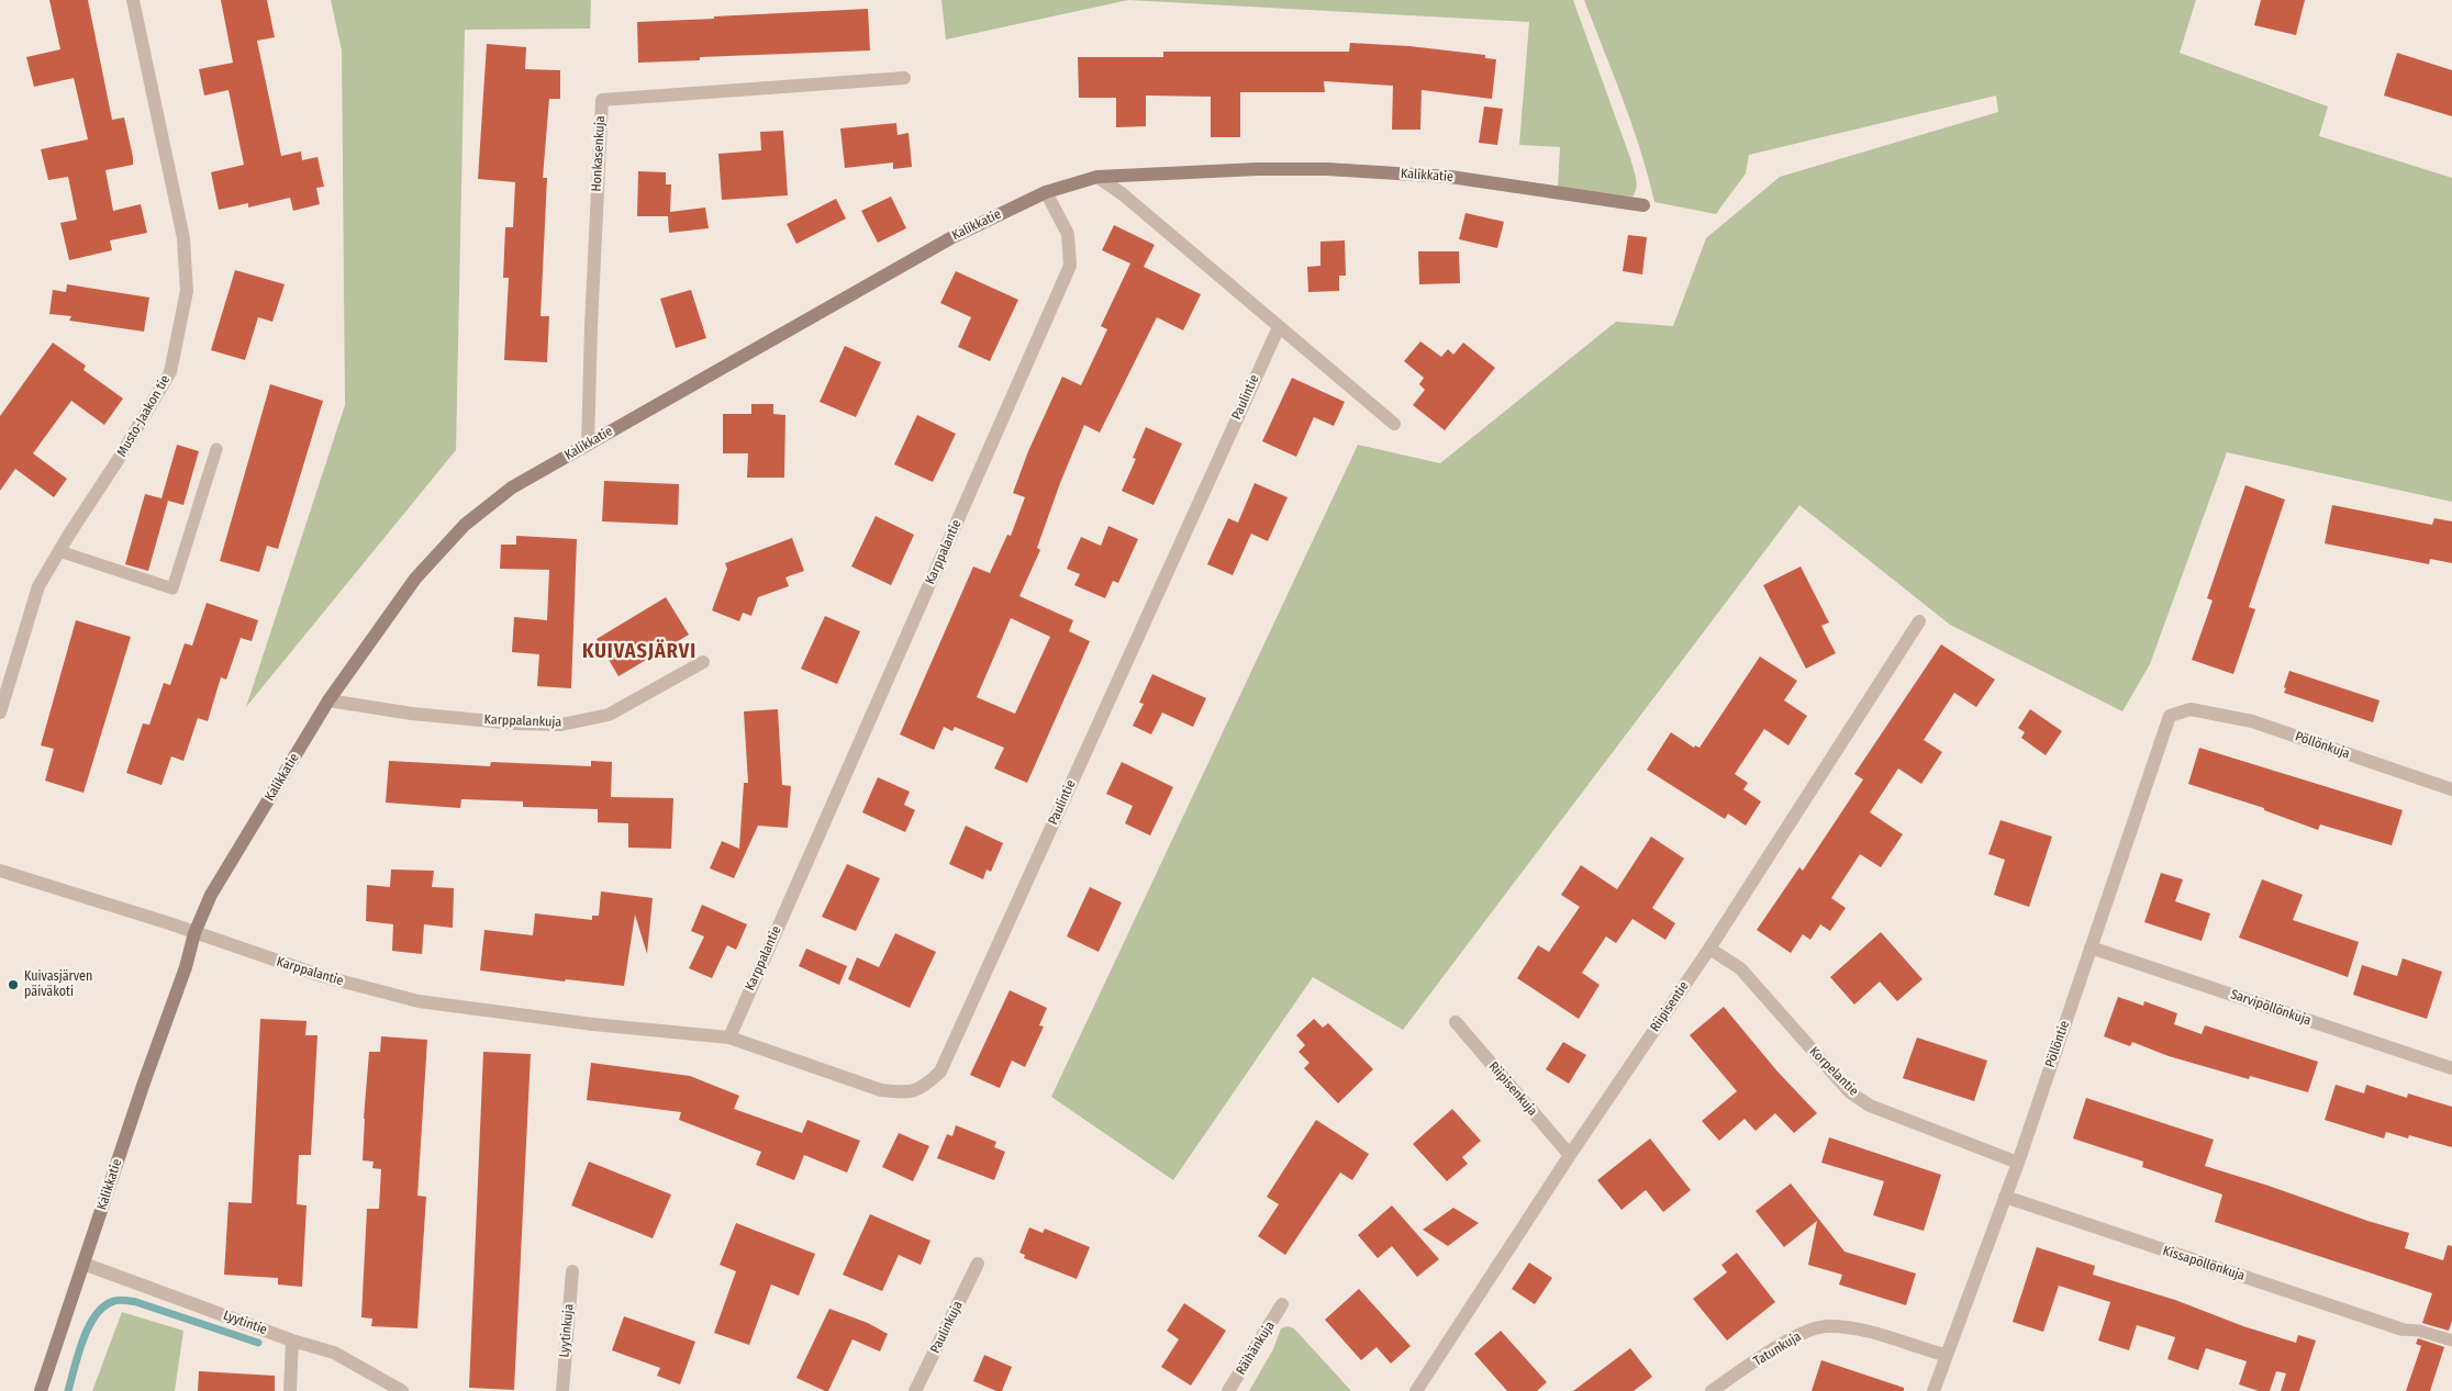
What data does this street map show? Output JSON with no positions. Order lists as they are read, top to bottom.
{
  "streets": {
    "street": [
      "Honkasenkuja",
      "Kalikkatie",
      "Paulintie",
      "Musto-Jaakon tie",
      "Karppalantie",
      "Karppalankuja",
      "Pöllönkuja",
      "Riipisentie",
      "Sarvipöllönkuja",
      "Pöllöntie",
      "Korpelantie",
      "Riipisenkuja",
      "Kissapöllönkuja",
      "Lyytintie",
      "Paulinkuja",
      "Lyytinkuja",
      "Räihänkuja",
      "Tatunkuja"
    ]
  },
  "crossings": [
    ["Honkasenkuja", "Kalikkatie"],
    ["Kalikkatie", "Karppalantie"],
    ["Kalikkatie", "Karppalankuja"],
    ["Kalikkatie", "Lyytintie"],
    ["Paulintie", "Karppalantie"],
    ["Pöllönkuja", "Pöllöntie"],
    ["Riipisentie", "Korpelantie"],
    ["Riipisentie", "Riipisenkuja"],
    ["Sarvipöllönkuja", "Pöllöntie"],
    ["Pöllöntie", "Korpelantie"],
    ["Pöllöntie", "Kissapöllönkuja"],
    ["Pöllöntie", "Tatunkuja"]
  ],
  "districts": ["KUIVASJÄRVI"],
  "places": ["Kuivasjärven päiväkoti"]
}
